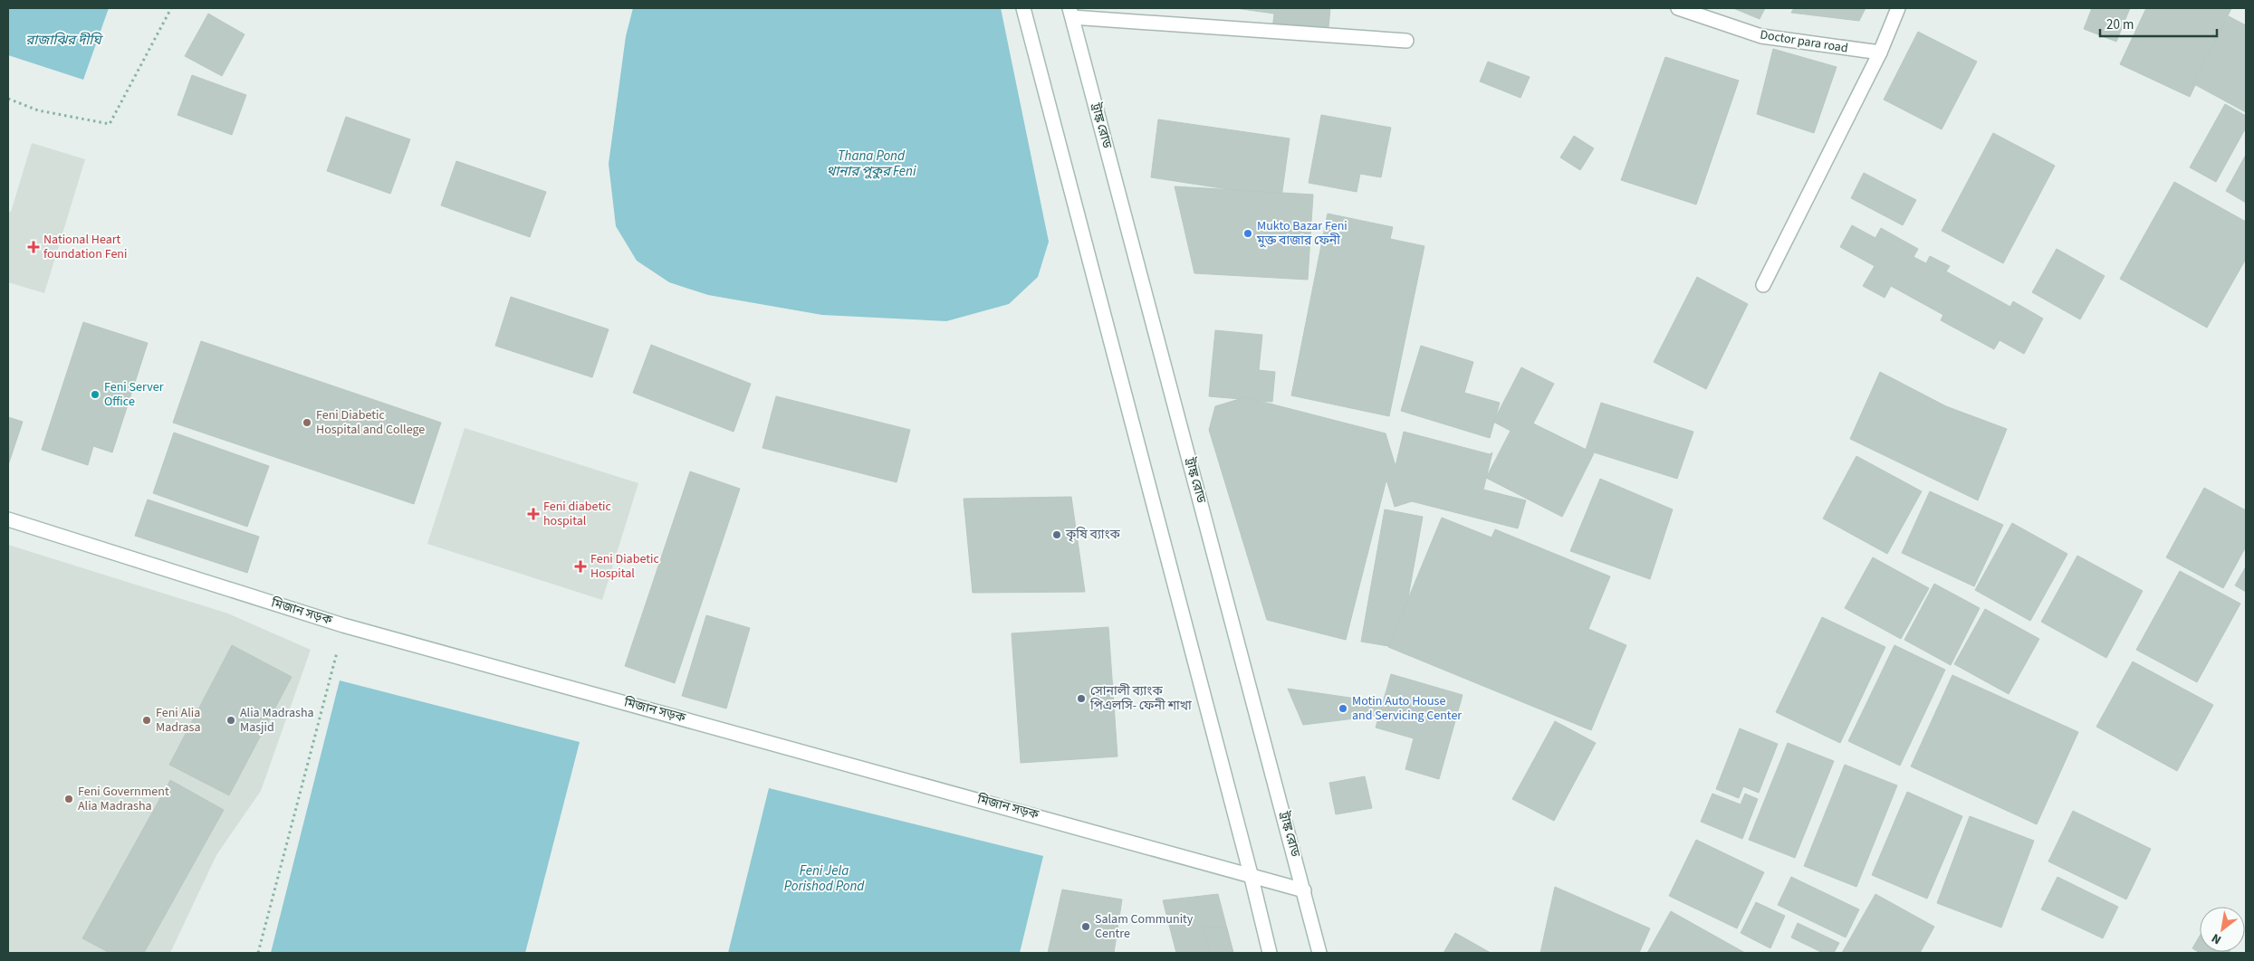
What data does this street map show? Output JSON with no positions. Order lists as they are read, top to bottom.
{
  "streets": {
    "main road": ["Doctor para road", "ট্রাঙ্ক রোড", "মিজান সড়ক"]
  },
  "crossings": [
    ["ট্রাঙ্ক রোড", "মিজান সড়ক"]
  ],
  "water": ["রাজাঝির দীঘি", "Thana Pond থানার পুকুর Feni", "Feni Jela Porishod Pond"],
  "places": {
    "other": [
      "Mukto Bazar Feni মুক্ত বাজার ফেনী",
      "Feni Server Office",
      "Feni Diabetic Hospital and College",
      "কৃষি ব্যাংক",
      "সোনালী ব্যাংক পিএলসি- ফেনী শাখা",
      "Motin Auto House and Servicing Center",
      "Feni Alia Madrasa",
      "Alia Madrasha Masjid",
      "Feni Government Alia Madrasha",
      "Salam Community Centre"
    ],
    "health": ["National Heart foundation Feni", "Feni diabetic hospital", "Feni Diabetic Hospital"]
  },
  "scale_bar": "20 m",
  "north": "bottom left"
}
